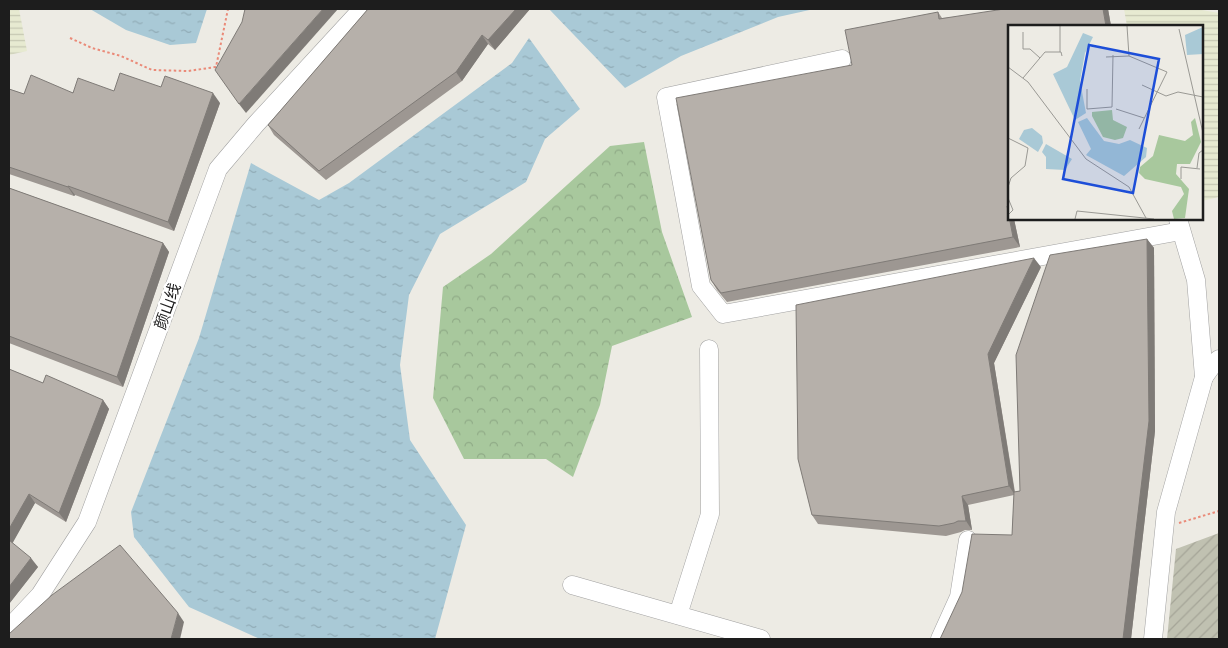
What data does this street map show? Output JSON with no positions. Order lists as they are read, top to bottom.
{
  "streets": {
    "street": ["颜山线"]
  }
}
